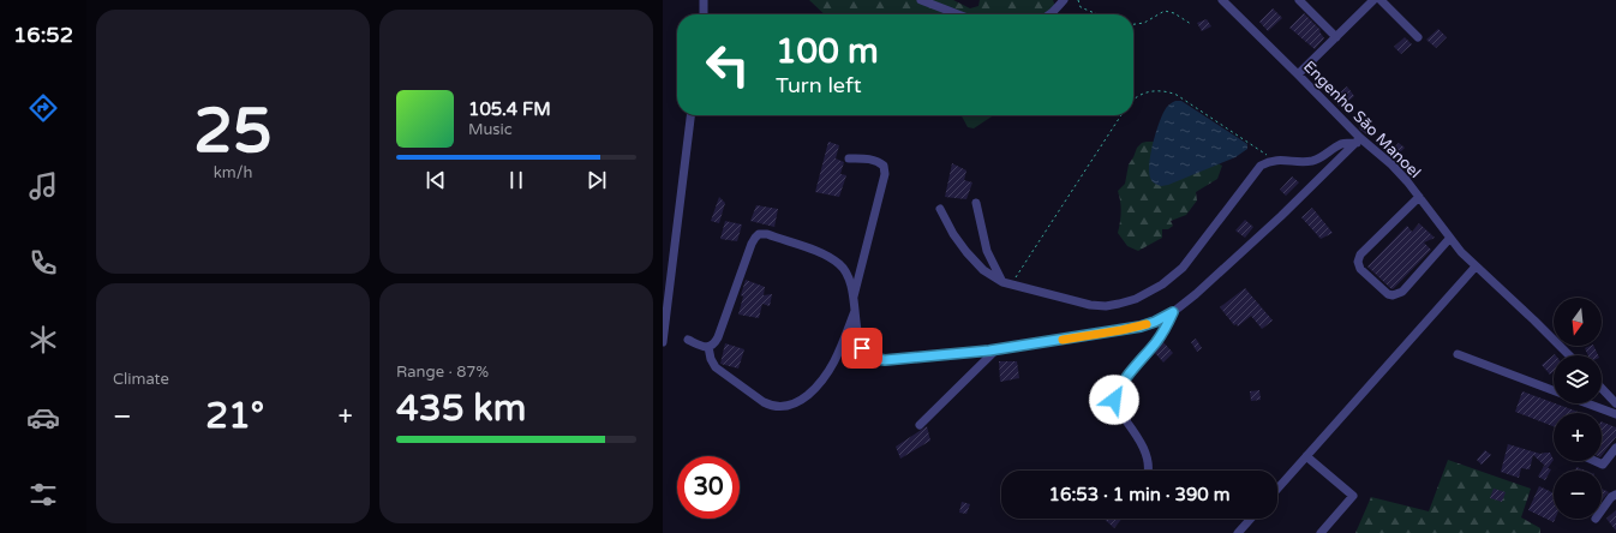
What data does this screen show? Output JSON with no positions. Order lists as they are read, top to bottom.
{
  "streets": {
    "street": ["Engenho São Manoel"]
  },
  "north": "bottom",
  "page": {
    "tabs": "16:52",
    "tile": [
      ["25", "km/h"],
      "Climate",
      ["Range · 87%", "435 km"]
    ],
    "turn": ["100 m", "Turn left"],
    "song": ["105.4 FM", "Music"],
    "map_buttons": ["+", "−"],
    "heat": ["−", "21°", "+"],
    "limit": "30",
    "trip": "16:53 · 1 min · 390 m"
  }
}
